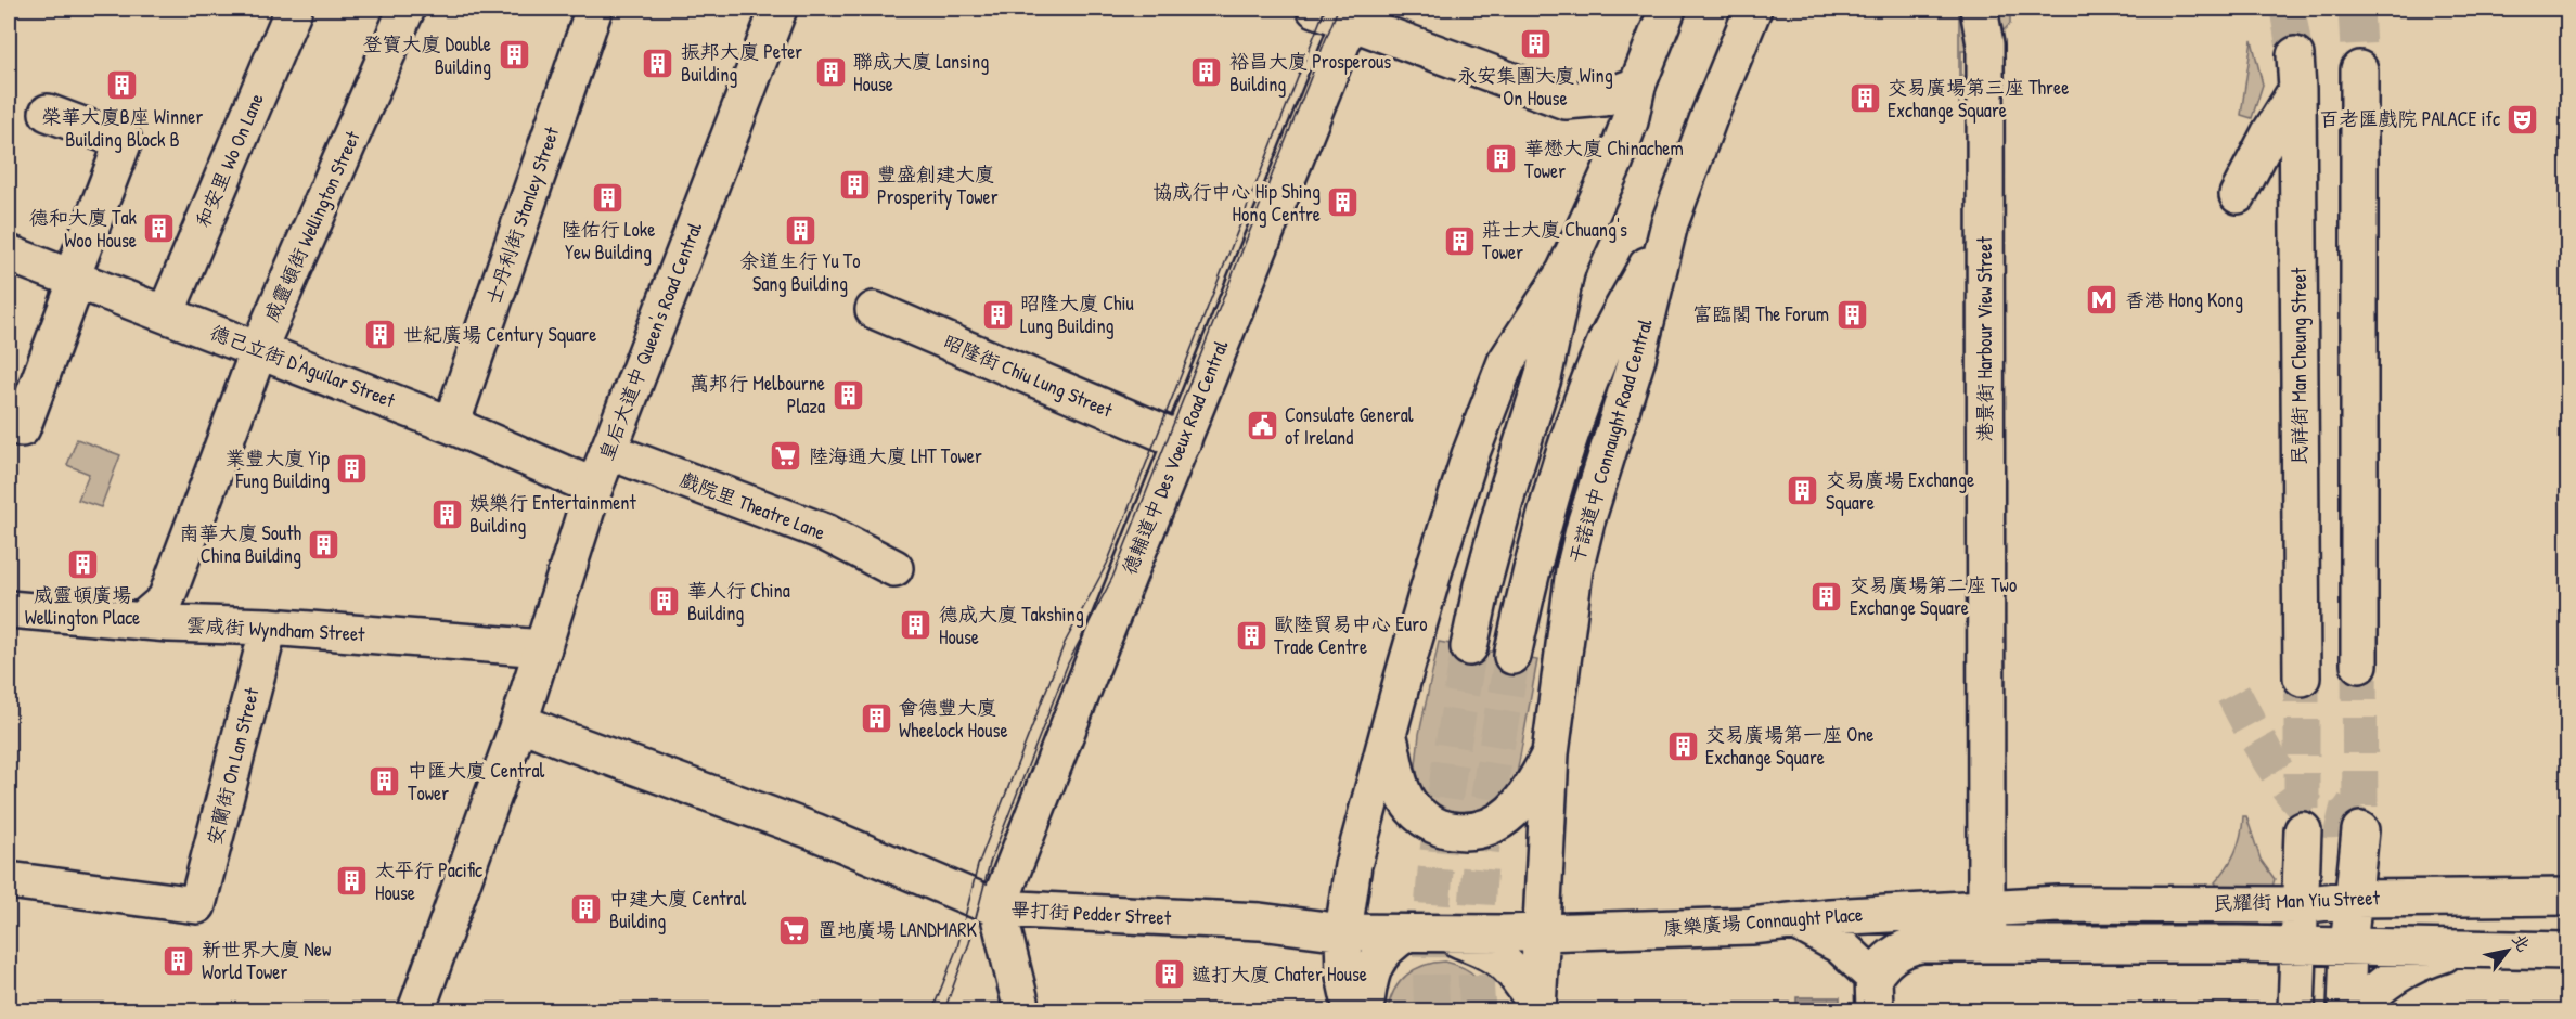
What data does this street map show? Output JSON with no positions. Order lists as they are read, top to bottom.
{
  "streets": {
    "main road": [
      "和安里 Wo On Lane",
      "士丹利街 Stanley Street",
      "威靈頓街 Wellington Street",
      "港景街 Harbour View Street",
      "皇后大道中 Queen's Road Central",
      "德己立街 D'Aguilar Street",
      "民祥街 Man Cheung Street",
      "昭隆街 Chiu Lung Street",
      "干諾道中 Connaught Road Central",
      "德輔道中 Des Voeux Road Central",
      "戲院里 Theatre Lane",
      "雲咸街 Wyndham Street",
      "安蘭街 On Lan Street",
      "民耀街 Man Yiu Street",
      "畢打街 Pedder Street",
      "康樂廣場 Connaught Place"
    ]
  },
  "crossings": [
    ["和安里 Wo On Lane", "德己立街 D'Aguilar Street"],
    ["士丹利街 Stanley Street", "德己立街 D'Aguilar Street"],
    ["威靈頓街 Wellington Street", "德己立街 D'Aguilar Street"],
    ["威靈頓街 Wellington Street", "雲咸街 Wyndham Street"],
    ["港景街 Harbour View Street", "民耀街 Man Yiu Street"],
    ["港景街 Harbour View Street", "康樂廣場 Connaught Place"],
    ["皇后大道中 Queen's Road Central", "德己立街 D'Aguilar Street"],
    ["皇后大道中 Queen's Road Central", "戲院里 Theatre Lane"],
    ["皇后大道中 Queen's Road Central", "雲咸街 Wyndham Street"],
    ["皇后大道中 Queen's Road Central", "畢打街 Pedder Street"],
    ["昭隆街 Chiu Lung Street", "德輔道中 Des Voeux Road Central"],
    ["干諾道中 Connaught Road Central", "畢打街 Pedder Street"],
    ["干諾道中 Connaught Road Central", "康樂廣場 Connaught Place"],
    ["德輔道中 Des Voeux Road Central", "畢打街 Pedder Street"],
    ["雲咸街 Wyndham Street", "安蘭街 On Lan Street"],
    ["民耀街 Man Yiu Street", "康樂廣場 Connaught Place"],
    ["畢打街 Pedder Street", "康樂廣場 Connaught Place"]
  ],
  "places": {
    "building": [
      "永安集團大廈 Wing On House",
      "登寶大廈 Double Building",
      "振邦大廈 Peter Building",
      "聯成大廈 Lansing House",
      "裕昌大廈 Prosperous Building",
      "榮華大廈B座 Winner Building Block B",
      "交易廣場第三座 Three Exchange Square",
      "華懋大廈 Chinachem Tower",
      "豐盛創建大廈 Prosperity Tower",
      "陸佑行 Loke Yew Building",
      "協成行中心 Hip Shing Hong Centre",
      "德和大廈 Tak Woo House",
      "余道生行 Yu To Sang Building",
      "莊士大廈 Chuang's Tower",
      "昭隆大廈 Chiu Lung Building",
      "富臨閣 The Forum",
      "世紀廣場 Century Square",
      "萬邦行 Melbourne Plaza",
      "業豐大廈 Yip Fung Building",
      "交易廣場 Exchange Square",
      "娛樂行 Entertainment Building",
      "南華大廈 South China Building",
      "威靈頓廣場 Wellington Place",
      "交易廣場第二座 Two Exchange Square",
      "華人行 China Building",
      "德成大廈 Takshing House",
      "歐陸貿易中心 Euro Trade Centre",
      "會德豐大廈 Wheelock House",
      "交易廣場第一座 One Exchange Square",
      "中匯大廈 Central Tower",
      "太平行 Pacific House",
      "中建大廈 Central Building",
      "新世界大廈 New World Tower",
      "遮打大廈 Chater House"
    ],
    "theatre": ["百老匯戲院 PALACE ifc"],
    "metro station": ["香港 Hong Kong"],
    "public building": ["Consulate General of Ireland"],
    "supermarket": ["陸海通大廈 LHT Tower", "置地廣場 LANDMARK"]
  },
  "north": "top right"
}
